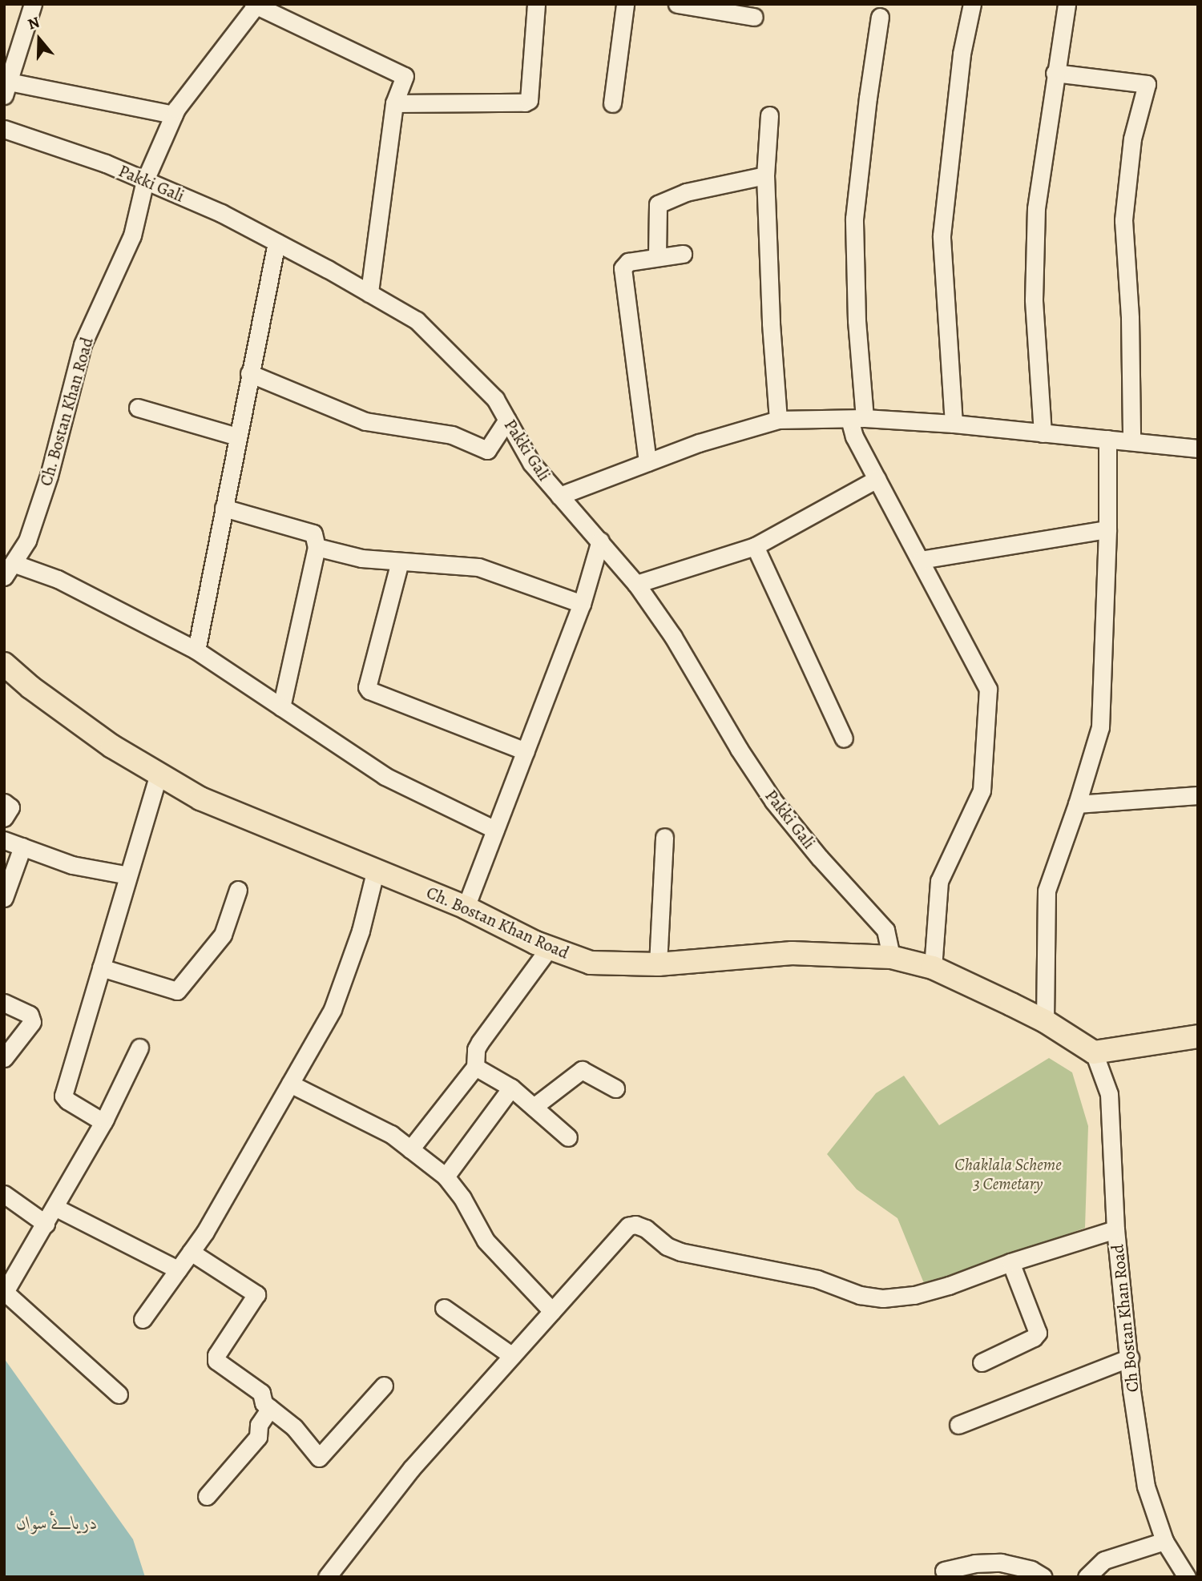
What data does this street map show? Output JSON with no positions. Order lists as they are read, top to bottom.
{
  "streets": {
    "main road": ["Ch. Bostan Khan Road"],
    "street": ["Pakki Gali", "Ch Bostan Khan Road"]
  },
  "crossings": [
    ["Pakki Gali", "Ch. Bostan Khan Road"],
    ["Ch. Bostan Khan Road", "Ch Bostan Khan Road"]
  ],
  "water": ["دریائے سواں"],
  "parks": ["Chaklala Scheme 3 Cemetary"],
  "north": "top"
}
